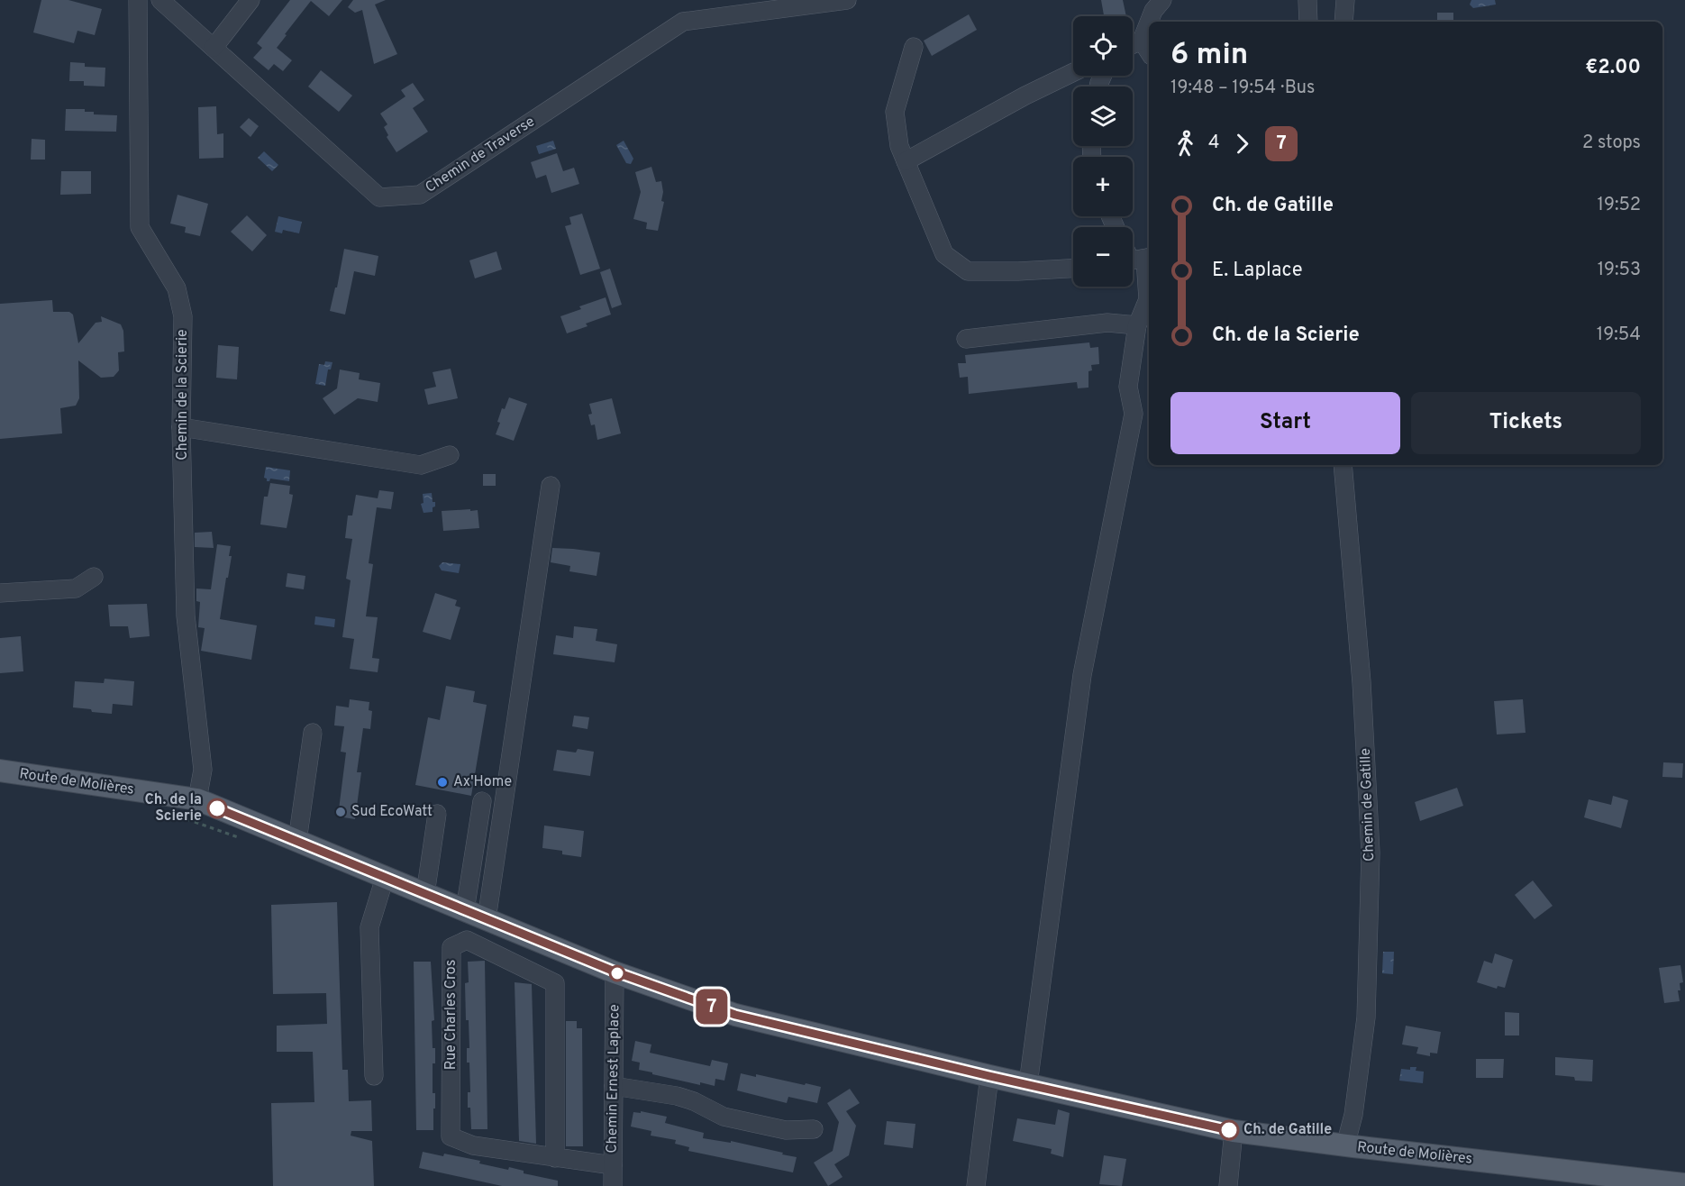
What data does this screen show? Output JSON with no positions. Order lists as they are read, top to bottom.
{
  "streets": {
    "main road": ["Route de Molières"],
    "street": [
      "Chemin de Traverse",
      "Chemin de la Scierie",
      "Chemin de Gatille",
      "Rue Charles Cros",
      "Chemin Ernest Laplace"
    ]
  },
  "crossings": [
    ["Chemin de la Scierie", "Route de Molières"],
    ["Route de Molières", "Chemin de Gatille"],
    ["Route de Molières", "Chemin Ernest Laplace"],
    ["Rue Charles Cros", "Chemin Ernest Laplace"]
  ],
  "places": [
    "Ax'Home",
    "Ch. de la Scierie",
    "Sud EcoWatt",
    "Ch. de Gatille"
  ],
  "lines": ["bus line 7"],
  "page": {
    "on_map": "7",
    "map_buttons": ["+", "−"],
    "heading": ["6 min", "19:48 – 19:54 · Bus", "€2.00"],
    "legs": ["4", "7", "2 stops"],
    "list": [
      {
        "name": "Ch. de Gatille",
        "value": "19:52"
      },
      {
        "name": "E. Laplace",
        "value": "19:53"
      },
      {
        "name": "Ch. de la Scierie",
        "value": "19:54"
      }
    ],
    "buttons": ["Start", "Tickets"]
  }
}
